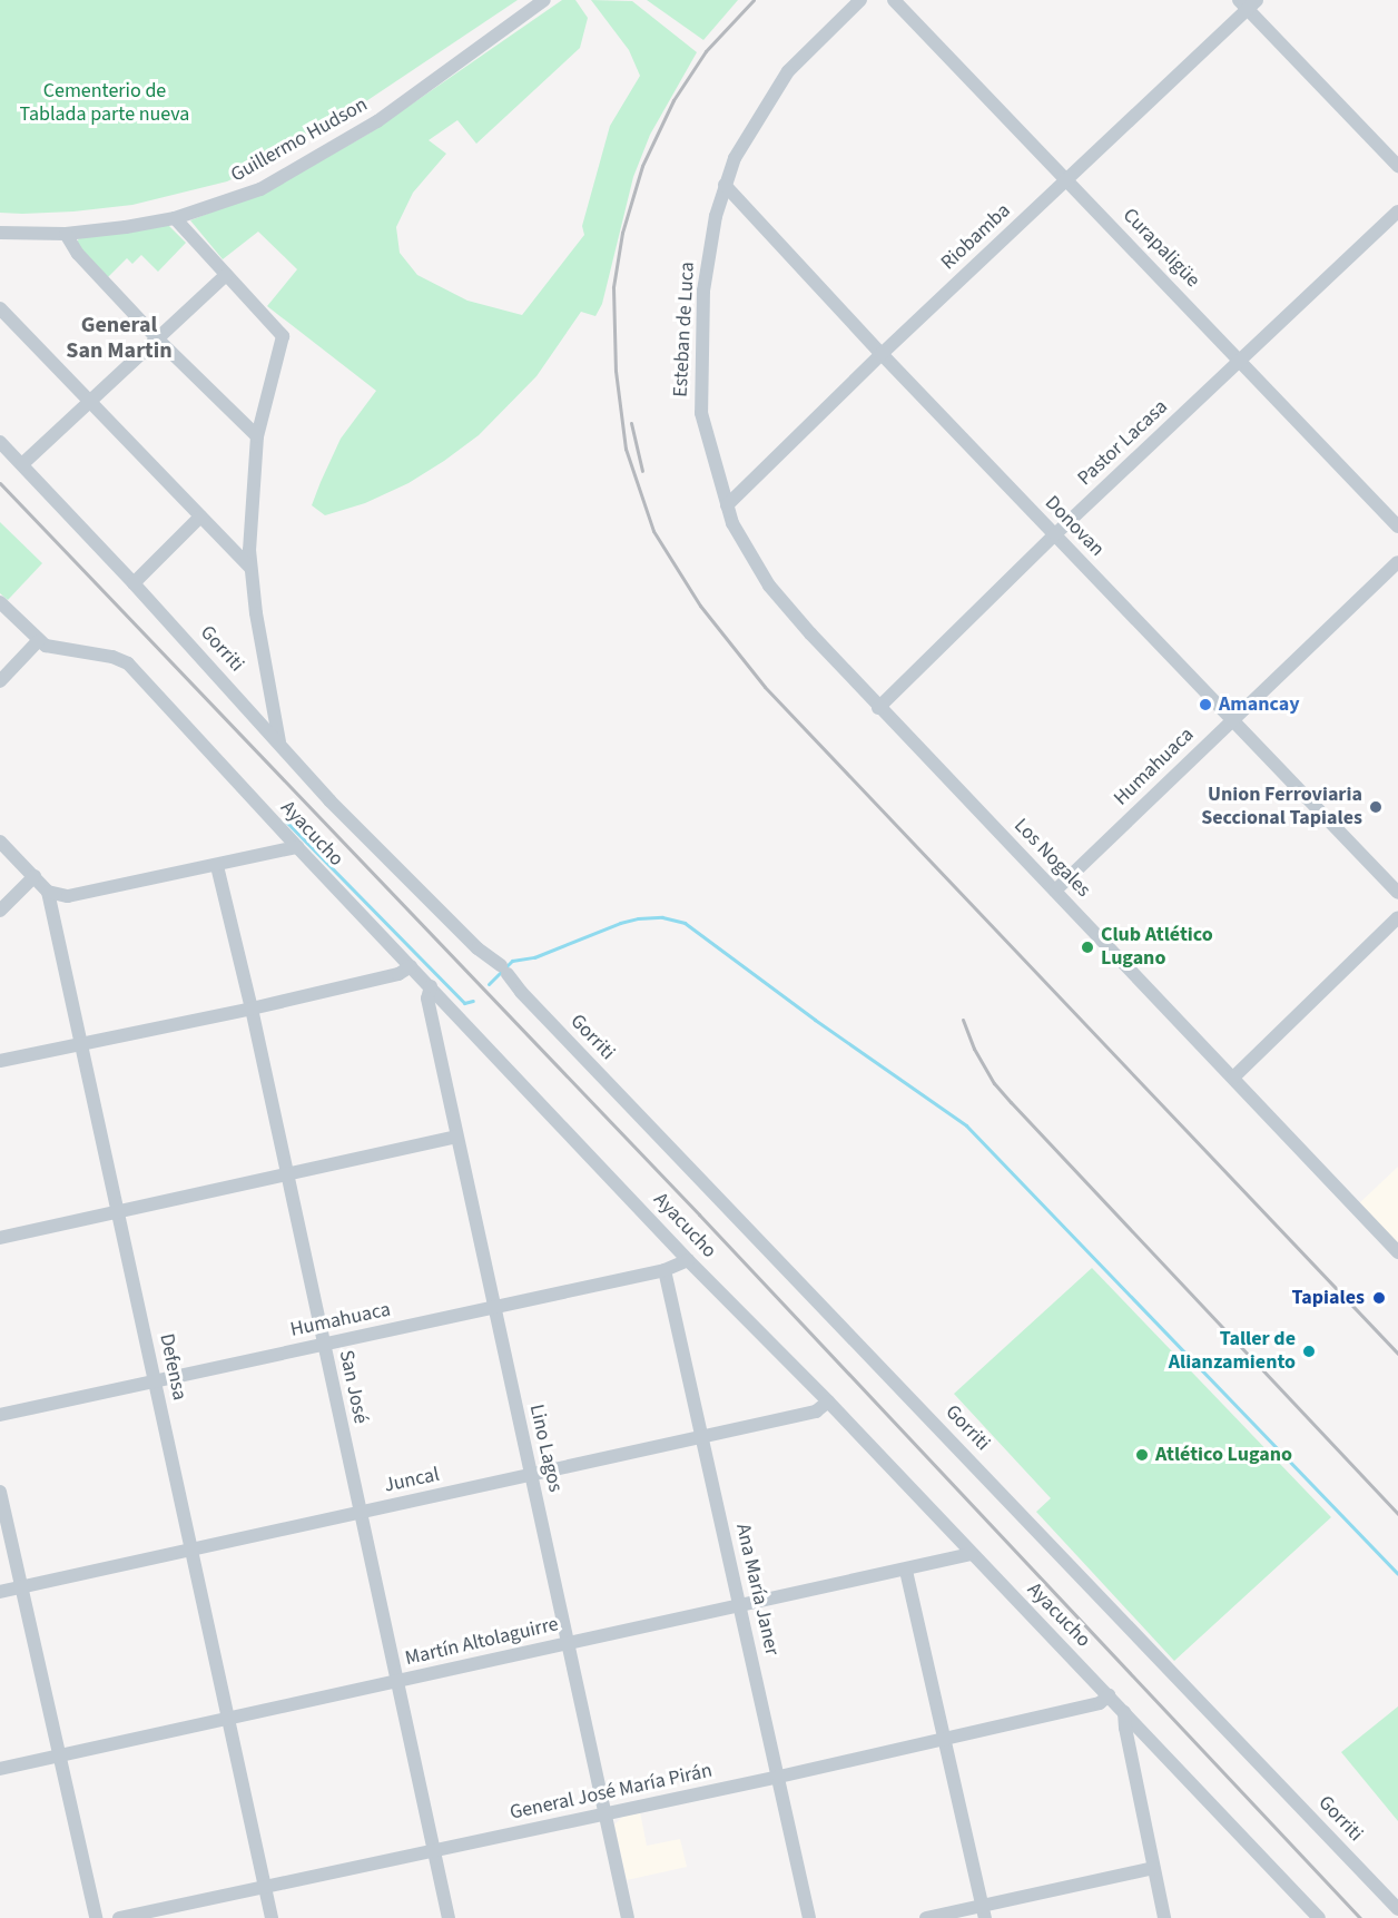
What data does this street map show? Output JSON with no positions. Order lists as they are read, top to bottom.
{
  "streets": {
    "street": [
      "Guillermo Hudson",
      "Riobamba",
      "Curapaligüe",
      "Esteban de Luca",
      "Pastor Lacasa",
      "Donovan",
      "Gorriti",
      "Humahuaca",
      "Ayacucho",
      "Los Nogales",
      "Defensa",
      "San José",
      "Lino Lagos",
      "Juncal",
      "Ana María Janer",
      "Martín Altolaguirre",
      "General José María Pirán"
    ]
  },
  "crossings": [
    ["Riobamba", "Curapaligüe"],
    ["Riobamba", "Esteban de Luca"],
    ["Riobamba", "Donovan"],
    ["Riobamba", "Los Nogales"],
    ["Curapaligüe", "Pastor Lacasa"],
    ["Esteban de Luca", "Donovan"],
    ["Esteban de Luca", "Los Nogales"],
    ["Pastor Lacasa", "Donovan"],
    ["Pastor Lacasa", "Los Nogales"],
    ["Donovan", "Humahuaca"],
    ["Humahuaca", "Ayacucho"],
    ["Humahuaca", "Los Nogales"],
    ["Humahuaca", "Defensa"],
    ["Humahuaca", "San José"],
    ["Humahuaca", "Lino Lagos"],
    ["Humahuaca", "Ana María Janer"],
    ["Ayacucho", "Lino Lagos"],
    ["Ayacucho", "Juncal"],
    ["Ayacucho", "Martín Altolaguirre"],
    ["Ayacucho", "General José María Pirán"],
    ["Defensa", "Juncal"],
    ["Defensa", "Martín Altolaguirre"],
    ["Defensa", "General José María Pirán"],
    ["San José", "Juncal"],
    ["San José", "Martín Altolaguirre"],
    ["San José", "General José María Pirán"],
    ["Lino Lagos", "Juncal"],
    ["Lino Lagos", "Martín Altolaguirre"],
    ["Lino Lagos", "General José María Pirán"],
    ["Juncal", "Ana María Janer"],
    ["Ana María Janer", "Martín Altolaguirre"],
    ["Ana María Janer", "General José María Pirán"]
  ],
  "districts": ["General San Martin"],
  "parks": ["Cementerio de Tablada parte nueva"],
  "places": [
    "Amancay",
    "Union Ferroviaria Seccional Tapiales",
    "Club Atlético Lugano",
    "Tapiales",
    "Taller de Alianzamiento",
    "Atlético Lugano"
  ]
}
